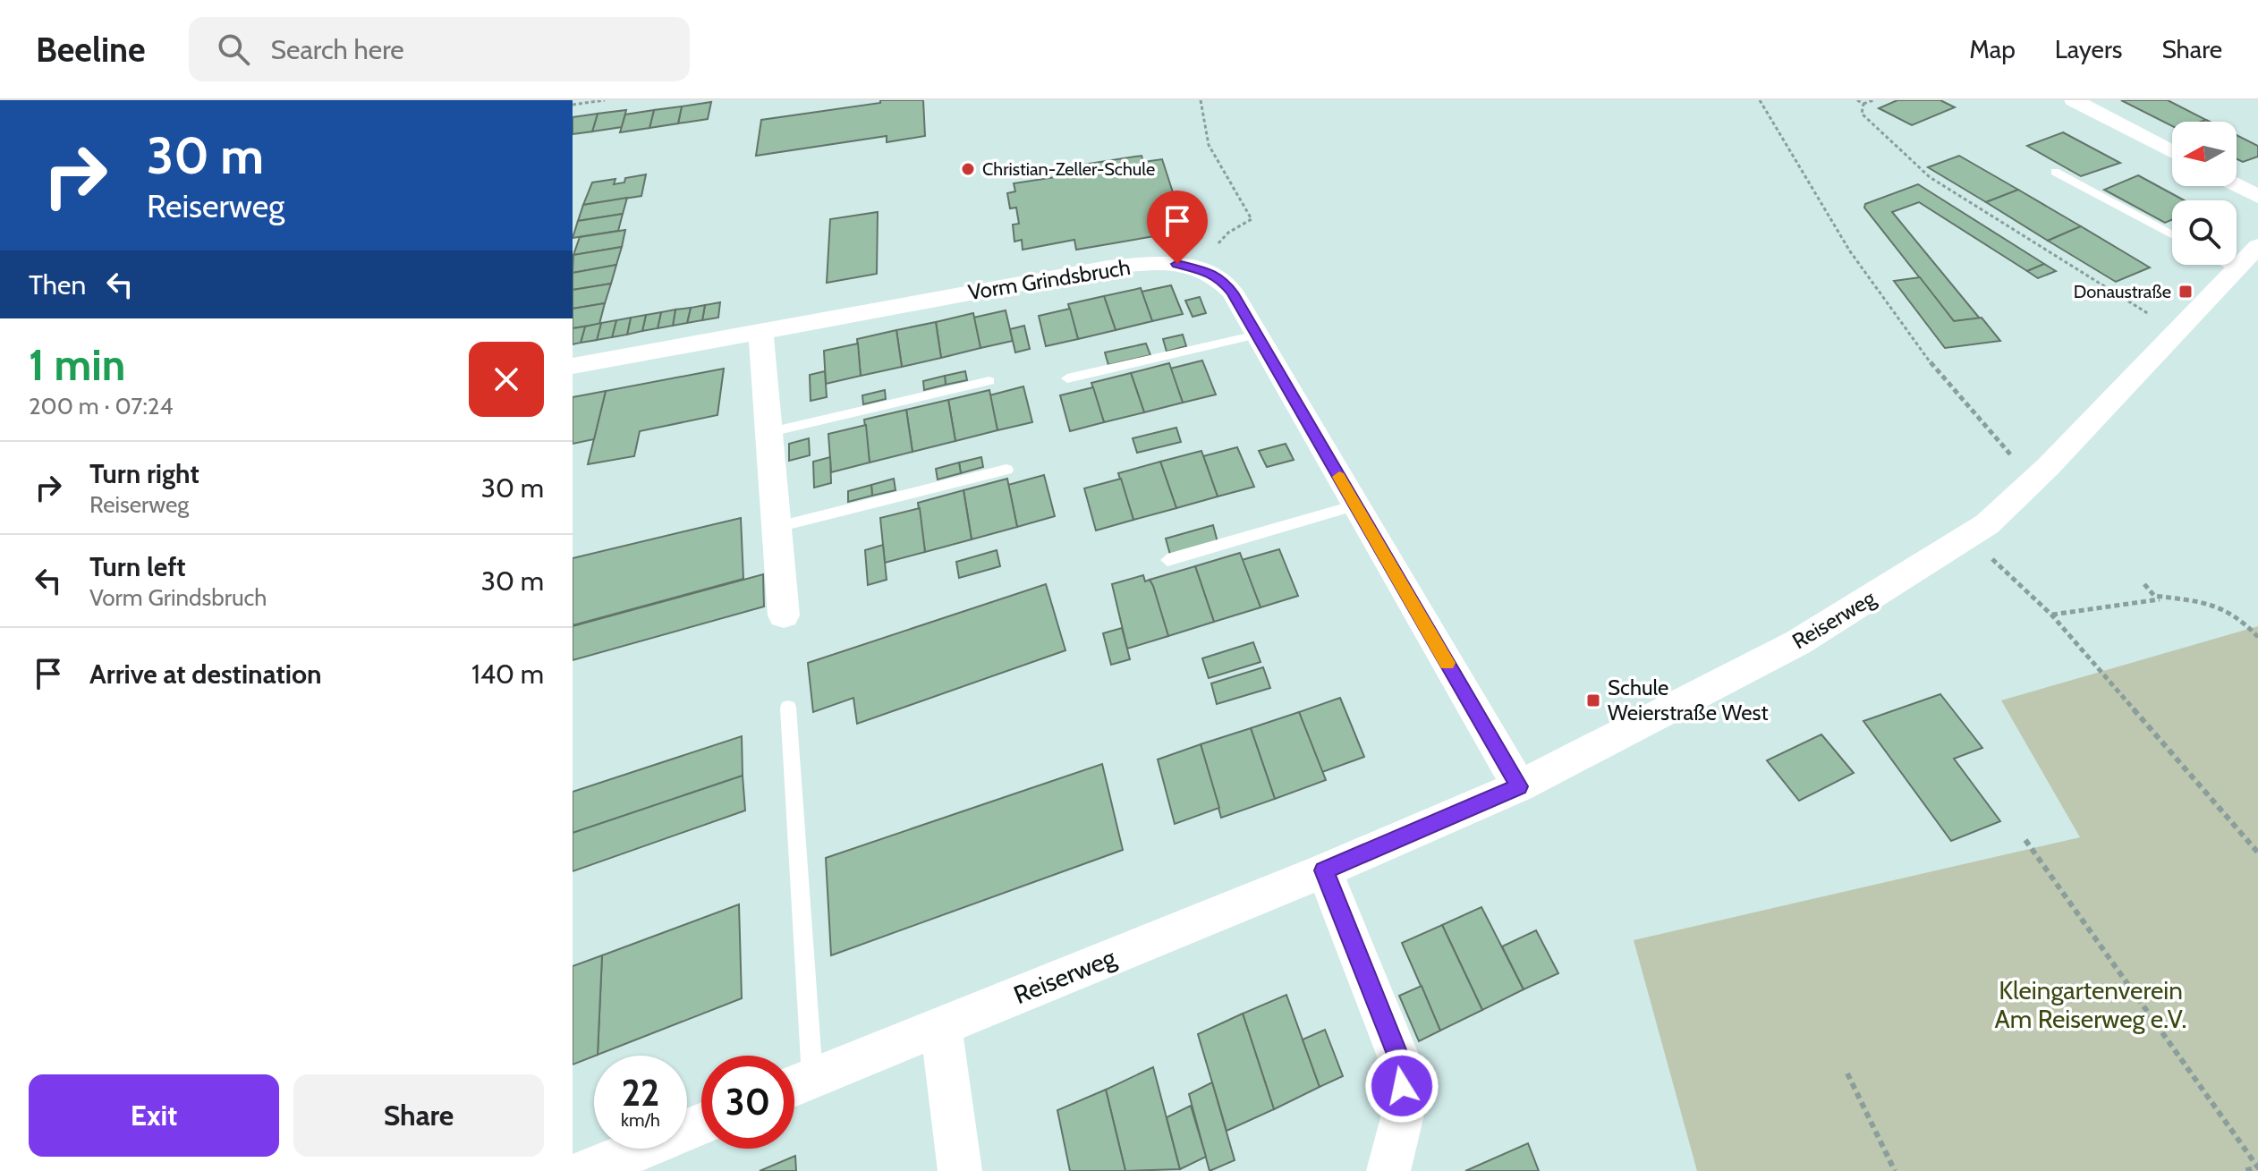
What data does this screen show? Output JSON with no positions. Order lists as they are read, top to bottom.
{
  "streets": {
    "street": ["Vorm Grindsbruch", "Reiserweg"]
  },
  "crossings": [
    ["Vorm Grindsbruch", "Reiserweg"]
  ],
  "parks": ["Kleingartenverein Am Reiserweg e.V."],
  "places": {
    "other": ["Christian-Zeller-Schule"],
    "transit": ["Donaustraße", "Schule Weierstraße West"]
  },
  "north": "left",
  "page": {
    "header": "Beeline",
    "search": "Search here",
    "nav": ["Map", "Layers", "Share"],
    "turn": ["30 m", "Reiserweg"],
    "then": "Then",
    "heading": ["1 min", "200 m · 07:24"],
    "list": [
      {
        "name": "Turn right",
        "note": "Reiserweg",
        "value": "30 m"
      },
      {
        "name": "Turn left",
        "note": "Vorm Grindsbruch",
        "value": "30 m"
      },
      {
        "name": "Arrive at destination",
        "value": "140 m"
      }
    ],
    "speed": "22 km/h",
    "limit": "30",
    "buttons": ["Exit", "Share"]
  }
}
